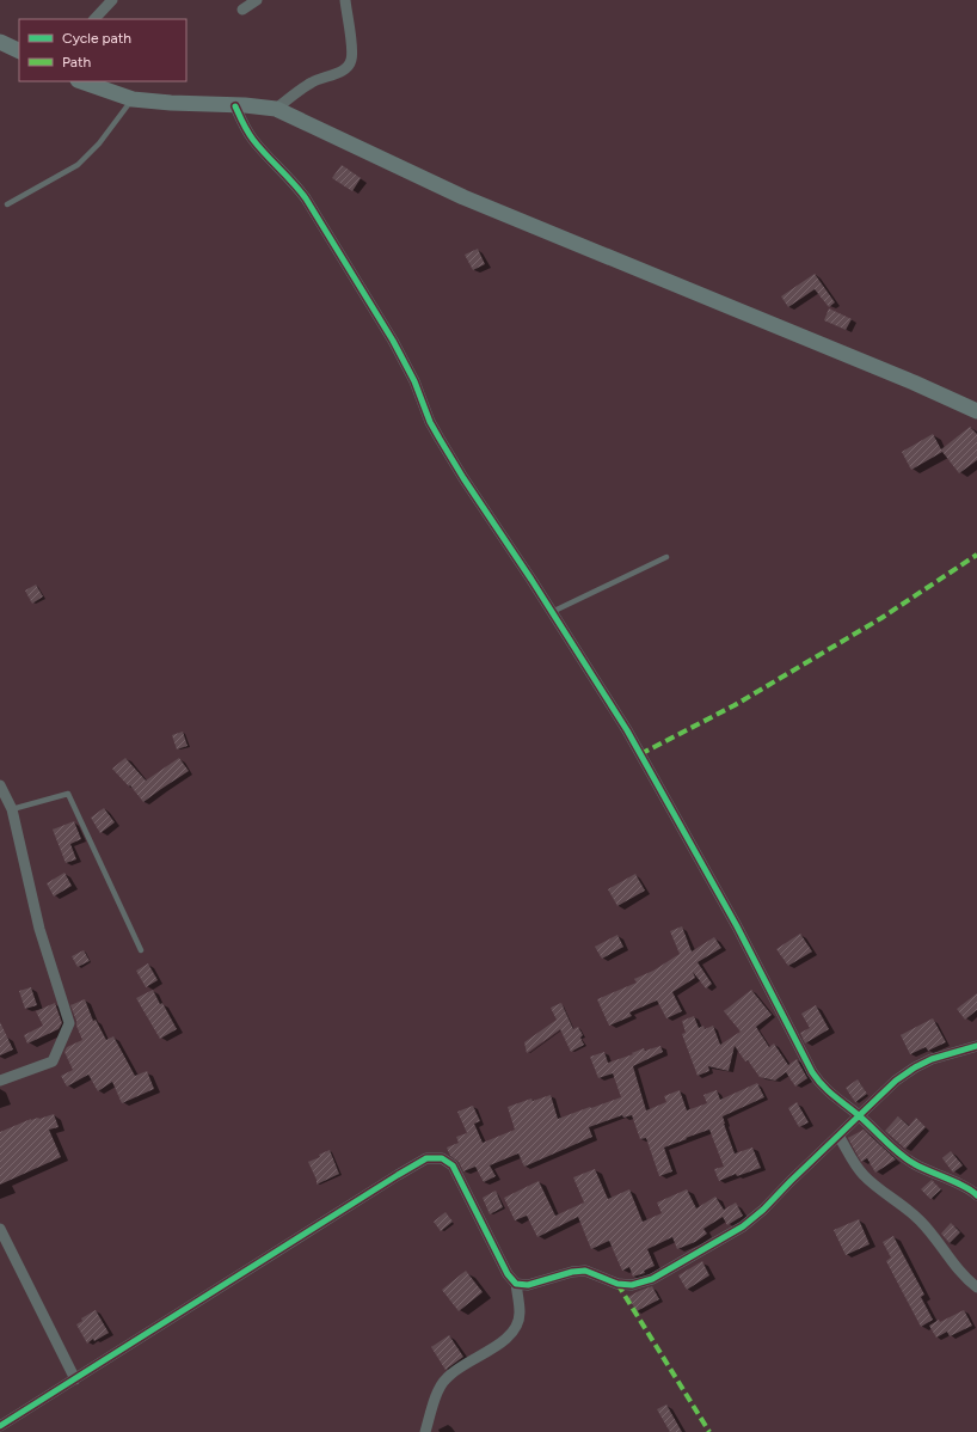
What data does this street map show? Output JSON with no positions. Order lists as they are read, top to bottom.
{
  "legend": ["Cycle path", "Path"]
}
